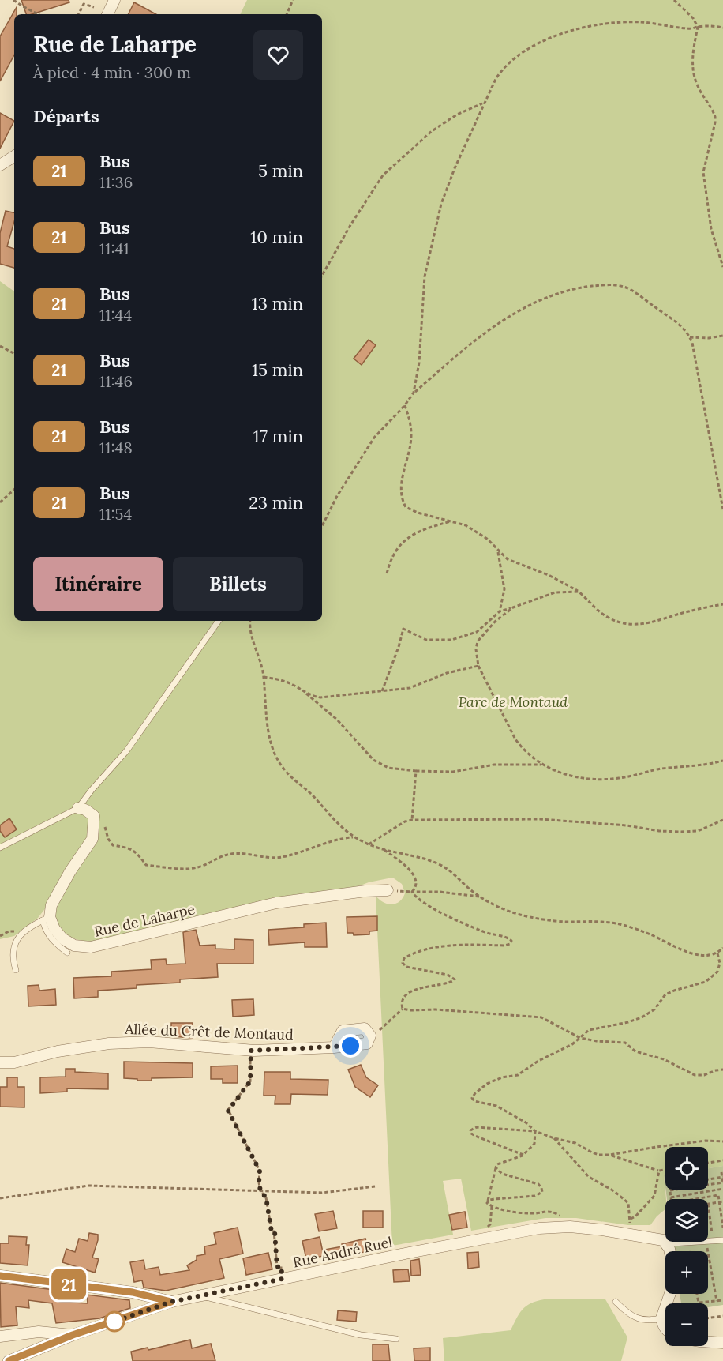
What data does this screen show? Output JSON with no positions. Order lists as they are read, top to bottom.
{
  "streets": {
    "street": ["Rue de Laharpe", "Allée du Crêt de Montaud", "Rue André Ruel"]
  },
  "parks": ["Parc de Montaud"],
  "lines": ["bus line 21"],
  "page": {
    "on_map": "21",
    "heading": [
      ["Rue de Laharpe", "À pied · 4 min · 300 m"],
      "Départs"
    ],
    "list": [
      {
        "mark": "21",
        "name": "Bus",
        "note": "11:36",
        "value": "5 min"
      },
      {
        "mark": "21",
        "name": "Bus",
        "note": "11:41",
        "value": "10 min"
      },
      {
        "mark": "21",
        "name": "Bus",
        "note": "11:44",
        "value": "13 min"
      },
      {
        "mark": "21",
        "name": "Bus",
        "note": "11:46",
        "value": "15 min"
      },
      {
        "mark": "21",
        "name": "Bus",
        "note": "11:48",
        "value": "17 min"
      },
      {
        "mark": "21",
        "name": "Bus",
        "note": "11:54",
        "value": "23 min"
      }
    ],
    "buttons": ["Itinéraire", "Billets"],
    "map_buttons": ["+", "−"]
  }
}
